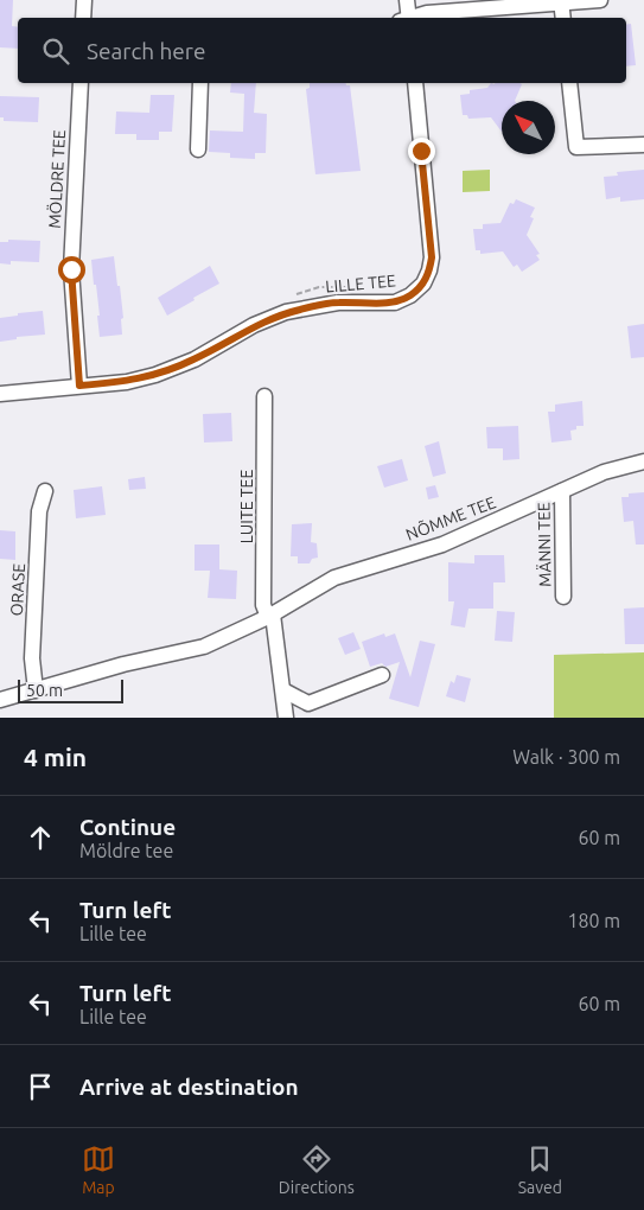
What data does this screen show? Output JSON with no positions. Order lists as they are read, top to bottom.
{
  "streets": {
    "street": [
      "MÖLDRE TEE",
      "LILLE TEE",
      "LUITE TEE",
      "NÕMME TEE",
      "MÄNNI TEE",
      "ORASE"
    ]
  },
  "crossings": [
    ["MÖLDRE TEE", "LILLE TEE"],
    ["LUITE TEE", "NÕMME TEE"],
    ["NÕMME TEE", "MÄNNI TEE"],
    ["NÕMME TEE", "ORASE"]
  ],
  "scale_bar": "50 m",
  "north": "top left",
  "page": {
    "search": "Search here",
    "scale": "50 m",
    "heading": ["4 min", "Walk · 300 m"],
    "list": [
      ["Continue", "Möldre tee", "60 m"],
      ["Turn left", "Lille tee", "180 m"],
      ["Turn left", "Lille tee", "60 m"],
      "Arrive at destination"
    ],
    "nav": ["Map", "Directions", "Saved"]
  }
}
